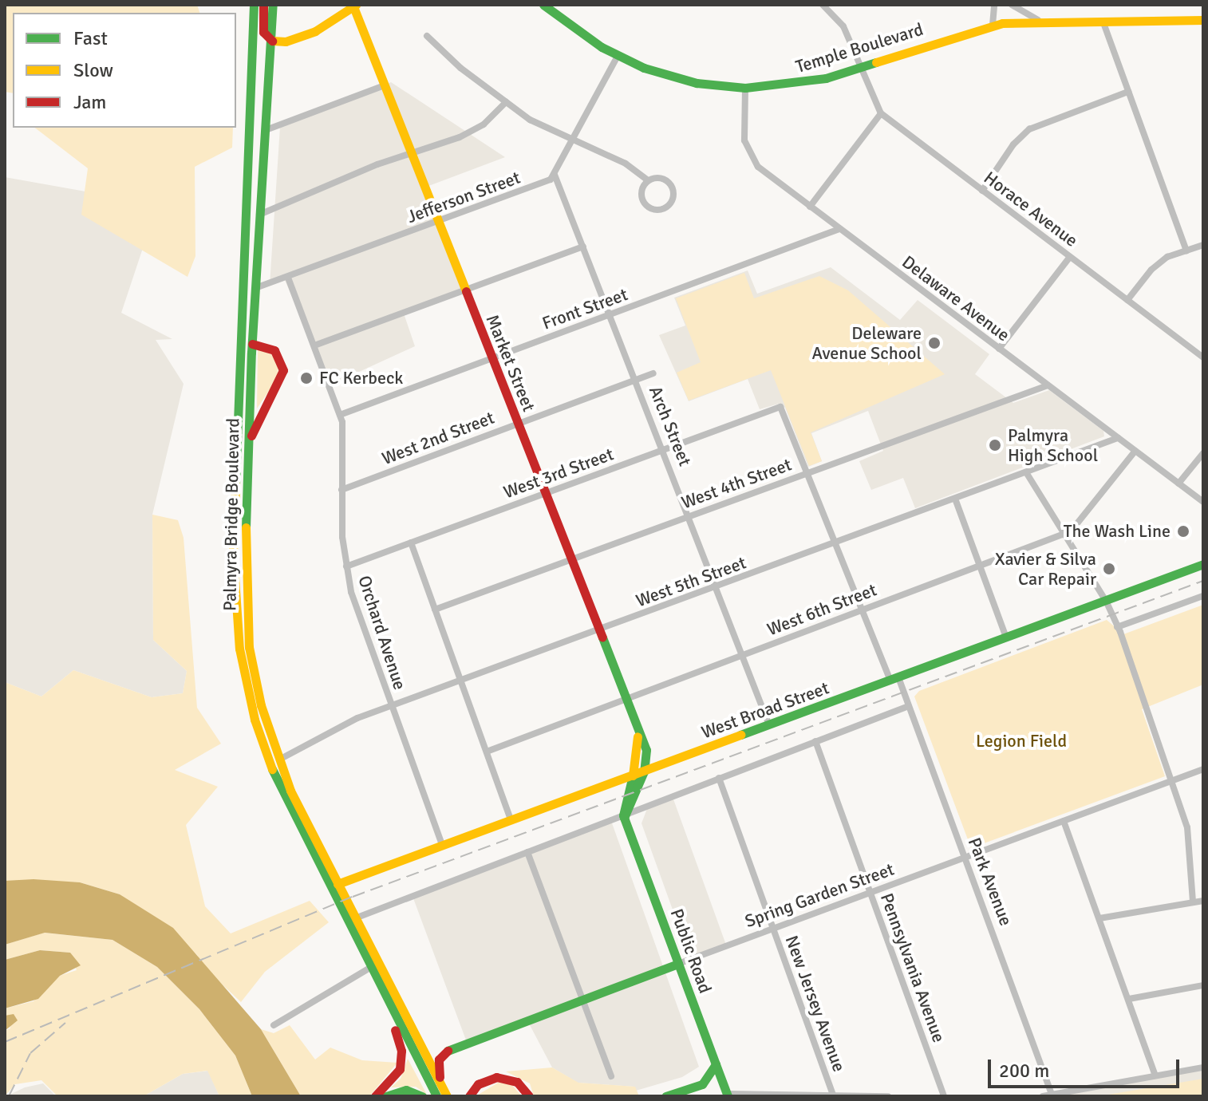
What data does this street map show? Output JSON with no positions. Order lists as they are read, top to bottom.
{
  "streets": {
    "main road": [
      "Temple Boulevard",
      "Market Street",
      "Palmyra Bridge Boulevard",
      "West Broad Street",
      "Spring Garden Street",
      "Public Road"
    ],
    "street": [
      "Jefferson Street",
      "Horace Avenue",
      "Delaware Avenue",
      "Front Street",
      "Arch Street",
      "West 2nd Street",
      "West 3rd Street",
      "West 4th Street",
      "West 5th Street",
      "West 6th Street",
      "Orchard Avenue",
      "Park Avenue",
      "Pennsylvania Avenue",
      "New Jersey Avenue"
    ]
  },
  "crossings": [
    ["Temple Boulevard", "Horace Avenue"],
    ["Temple Boulevard", "Delaware Avenue"],
    ["Jefferson Street", "Market Street"],
    ["Jefferson Street", "Arch Street"],
    ["Jefferson Street", "Palmyra Bridge Boulevard"],
    ["Jefferson Street", "Orchard Avenue"],
    ["Delaware Avenue", "Front Street"],
    ["Delaware Avenue", "West 4th Street"],
    ["Delaware Avenue", "West 5th Street"],
    ["Delaware Avenue", "West 6th Street"],
    ["Front Street", "Market Street"],
    ["Front Street", "Arch Street"],
    ["Front Street", "Orchard Avenue"],
    ["Market Street", "West 2nd Street"],
    ["Market Street", "West 3rd Street"],
    ["Market Street", "West 4th Street"],
    ["Market Street", "West 5th Street"],
    ["Market Street", "West 6th Street"],
    ["Market Street", "West Broad Street"],
    ["Arch Street", "West 2nd Street"],
    ["Arch Street", "West 3rd Street"],
    ["Arch Street", "West 4th Street"],
    ["Arch Street", "West 5th Street"],
    ["Arch Street", "West 6th Street"],
    ["Arch Street", "West Broad Street"],
    ["West 2nd Street", "Orchard Avenue"],
    ["West 3rd Street", "Orchard Avenue"],
    ["West 3rd Street", "Park Avenue"],
    ["West 4th Street", "Park Avenue"],
    ["Palmyra Bridge Boulevard", "West 5th Street"],
    ["Palmyra Bridge Boulevard", "West Broad Street"],
    ["West 5th Street", "Orchard Avenue"],
    ["West 5th Street", "Park Avenue"],
    ["West 6th Street", "Park Avenue"],
    ["Orchard Avenue", "West Broad Street"],
    ["West Broad Street", "Park Avenue"],
    ["Park Avenue", "Spring Garden Street"],
    ["Spring Garden Street", "Public Road"],
    ["Spring Garden Street", "Pennsylvania Avenue"],
    ["Spring Garden Street", "New Jersey Avenue"]
  ],
  "parks": ["Legion Field"],
  "places": [
    "Deleware Avenue School",
    "FC Kerbeck",
    "Palmyra High School",
    "The Wash Line",
    "Xavier & Silva Car Repair"
  ],
  "legend": ["Fast", "Slow", "Jam"],
  "scale_bar": "200 m"
}
